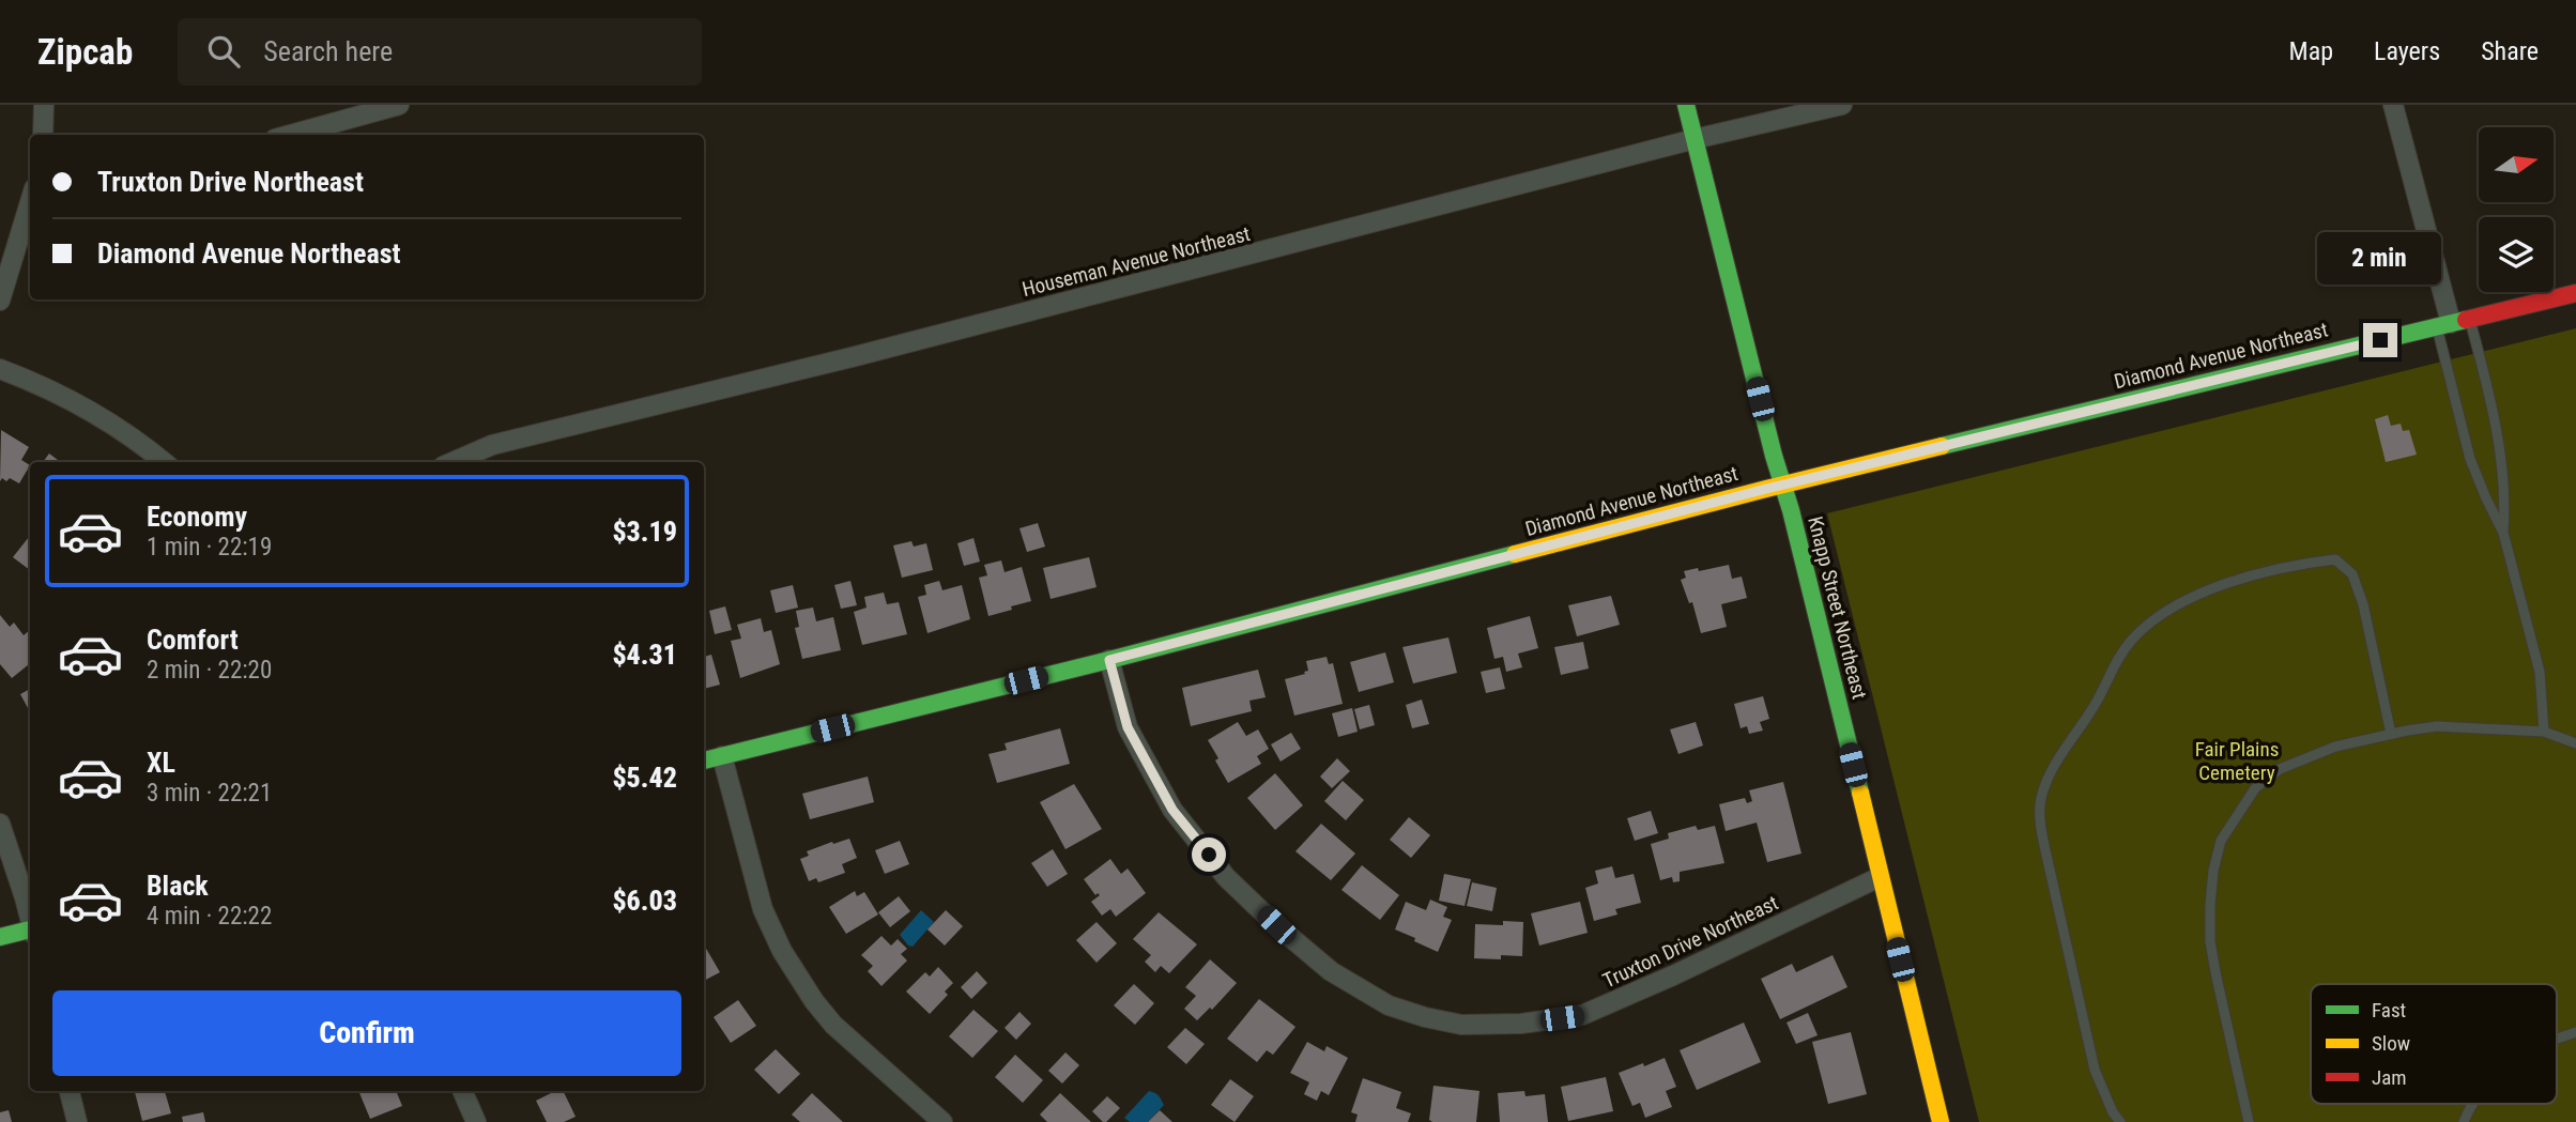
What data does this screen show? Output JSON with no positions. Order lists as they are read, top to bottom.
{
  "streets": {
    "street": [
      "Houseman Avenue Northeast",
      "Diamond Avenue Northeast",
      "Knapp Street Northeast",
      "Truxton Drive Northeast"
    ]
  },
  "crossings": [
    ["Houseman Avenue Northeast", "Knapp Street Northeast"],
    ["Diamond Avenue Northeast", "Knapp Street Northeast"],
    ["Diamond Avenue Northeast", "Truxton Drive Northeast"],
    ["Knapp Street Northeast", "Truxton Drive Northeast"]
  ],
  "parks": ["Fair Plains Cemetery"],
  "legend": ["Fast", "Slow", "Jam"],
  "north": "right",
  "page": {
    "header": "Zipcab",
    "search": "Search here",
    "nav": ["Map", "Layers", "Share"],
    "banner": ["Truxton Drive Northeast", "Diamond Avenue Northeast"],
    "bubble": "2 min",
    "list": [
      {
        "name": "Economy",
        "note": "1 min · 22:19",
        "value": "$3.19"
      },
      {
        "name": "Comfort",
        "note": "2 min · 22:20",
        "value": "$4.31"
      },
      {
        "name": "XL",
        "note": "3 min · 22:21",
        "value": "$5.42"
      },
      {
        "name": "Black",
        "note": "4 min · 22:22",
        "value": "$6.03"
      }
    ],
    "buttons": "Confirm"
  }
}
